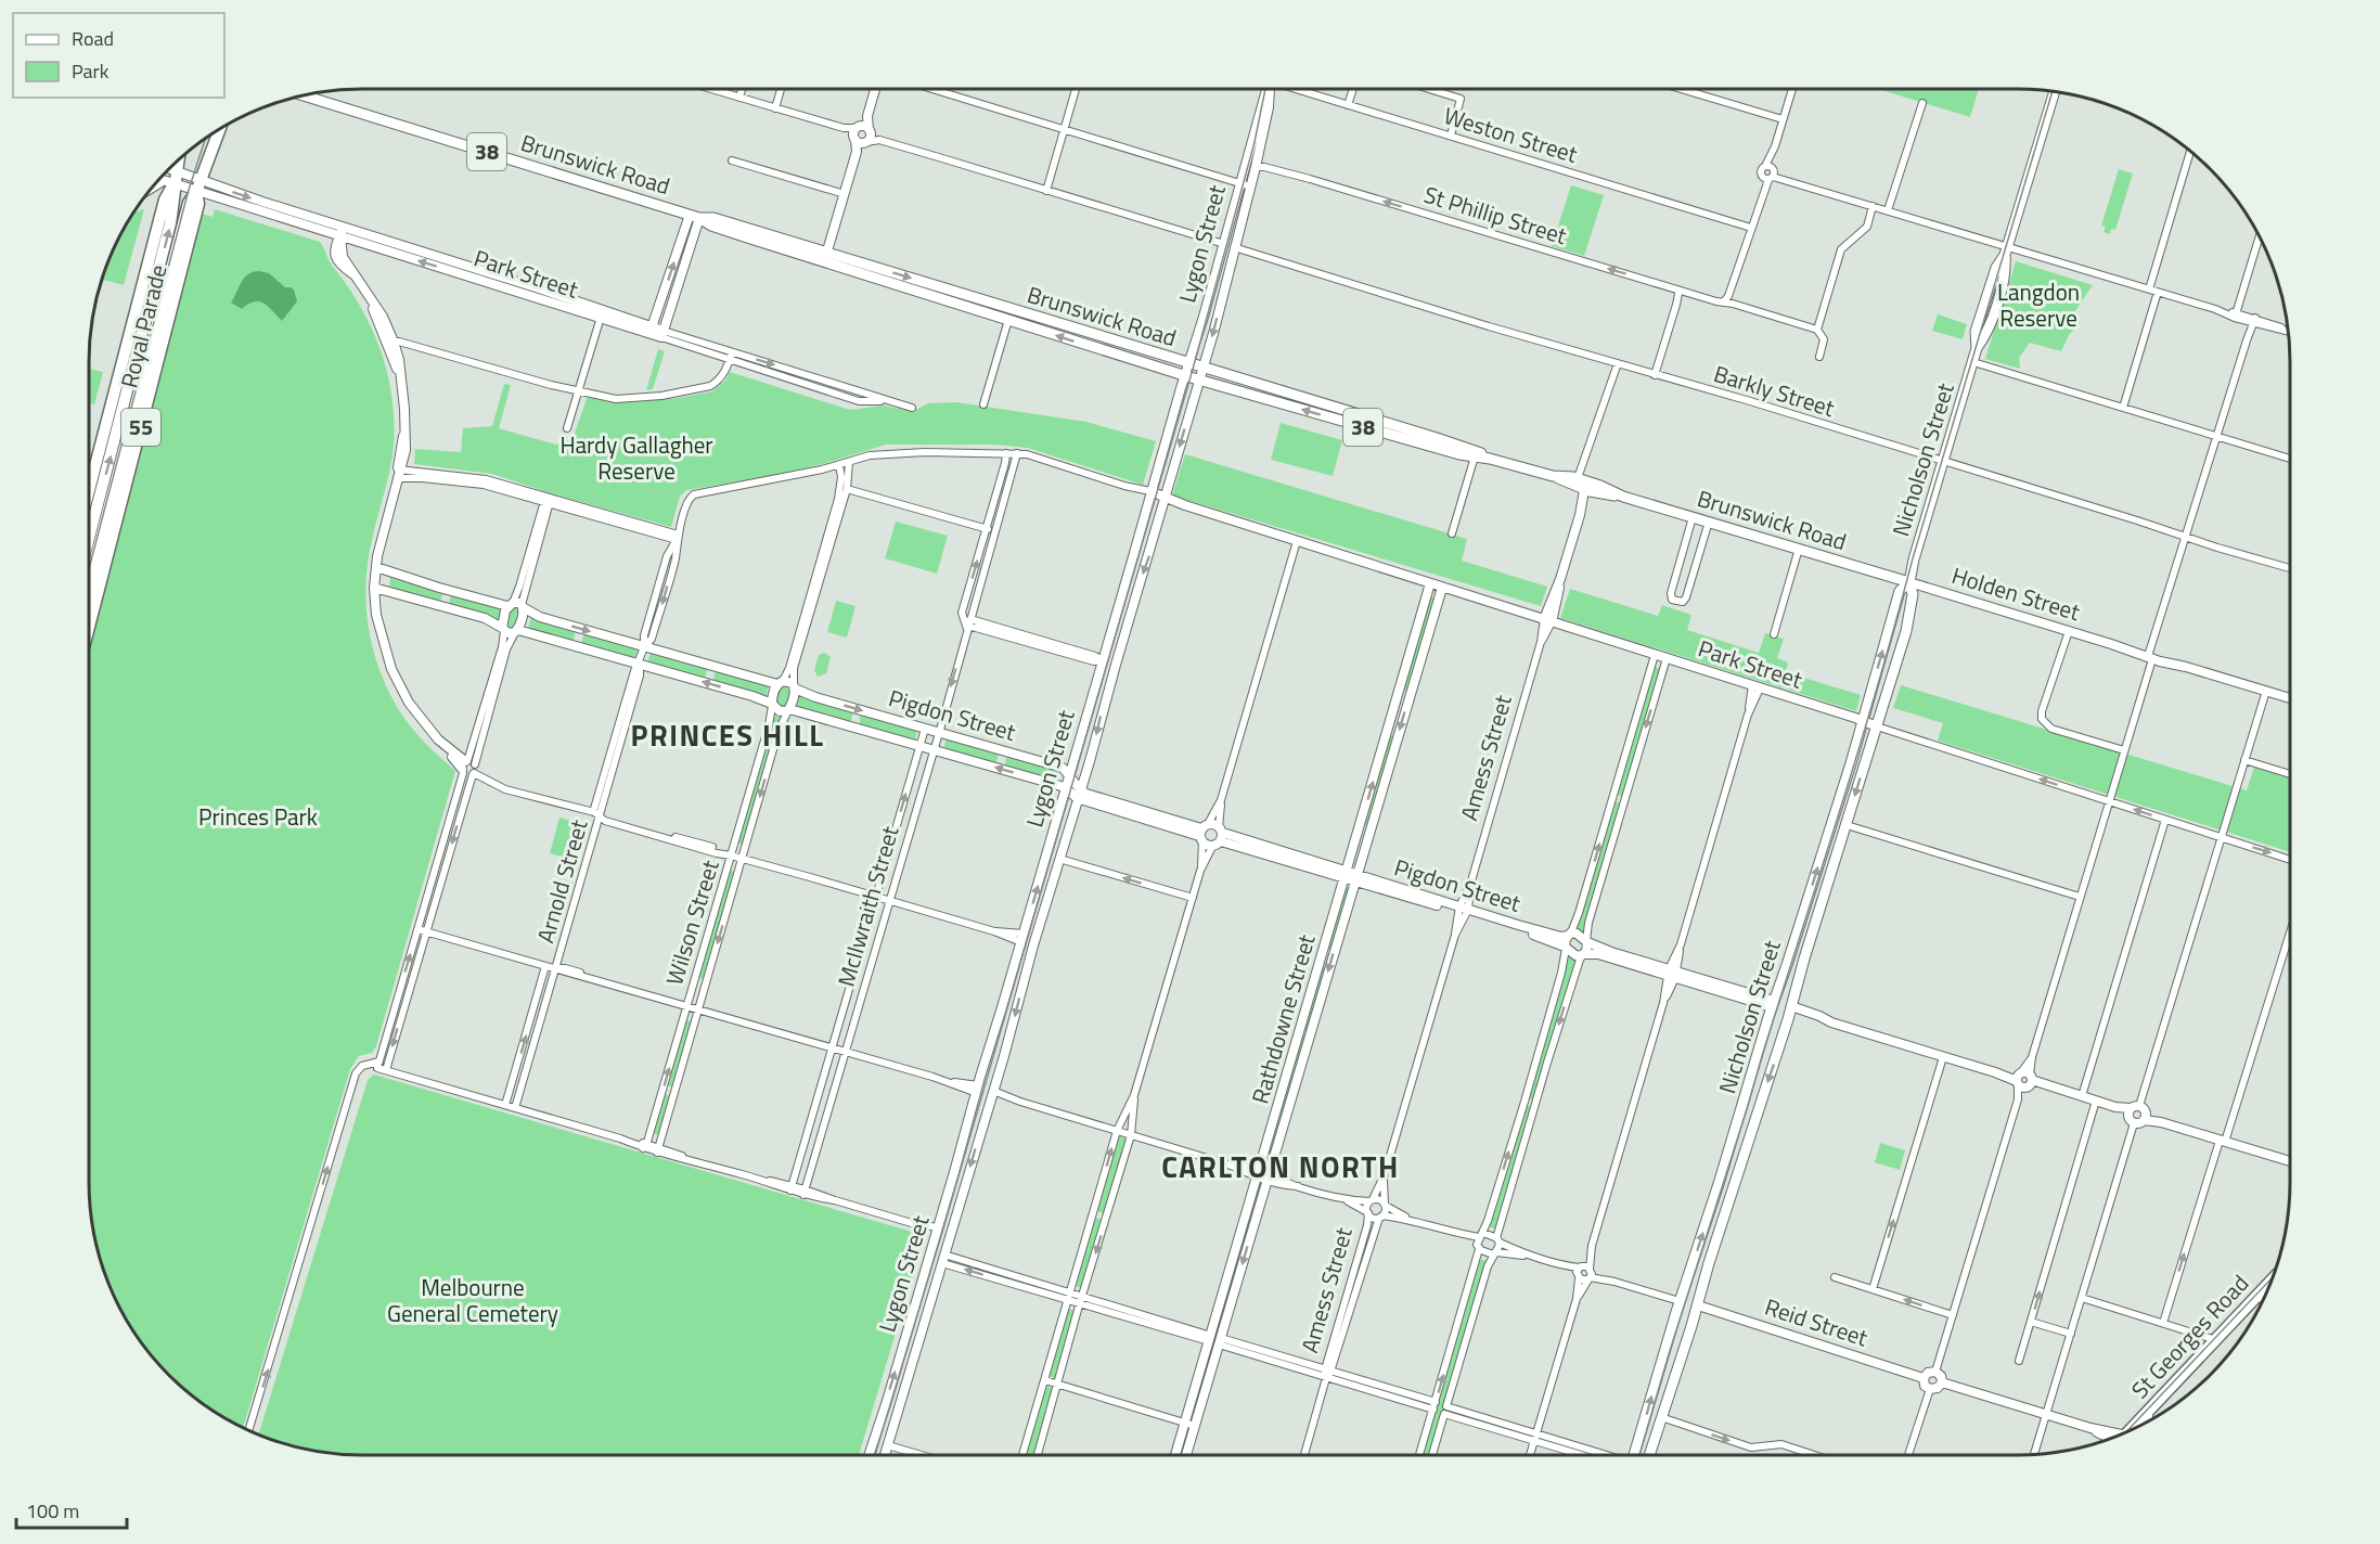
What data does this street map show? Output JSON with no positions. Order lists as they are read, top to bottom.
{
  "streets": {
    "highway": ["Royal Parade", "55", "St Georges Road"],
    "main road": [
      "38",
      "Brunswick Road",
      "Nicholson Street",
      "Holden Street"
    ],
    "street": [
      "Weston Street",
      "St Phillip Street",
      "Lygon Street",
      "Park Street",
      "Barkly Street",
      "Pigdon Street",
      "Amess Street",
      "Arnold Street",
      "McIlwraith Street",
      "Wilson Street",
      "Rathdowne Street",
      "Reid Street"
    ]
  },
  "crossings": [
    ["Brunswick Road", "Lygon Street"],
    ["Brunswick Road", "Nicholson Street"],
    ["Brunswick Road", "Holden Street"],
    ["Brunswick Road", "Amess Street"],
    ["St Phillip Street", "Lygon Street"],
    ["Lygon Street", "Park Street"],
    ["Lygon Street", "Barkly Street"],
    ["Lygon Street", "Pigdon Street"],
    ["Park Street", "Royal Parade"],
    ["Park Street", "Nicholson Street"],
    ["Park Street", "Amess Street"],
    ["Park Street", "Arnold Street"],
    ["Park Street", "McIlwraith Street"],
    ["Park Street", "Rathdowne Street"],
    ["Barkly Street", "Nicholson Street"],
    ["Nicholson Street", "Holden Street"],
    ["Nicholson Street", "Reid Street"],
    ["Pigdon Street", "Amess Street"],
    ["Pigdon Street", "McIlwraith Street"],
    ["Pigdon Street", "Wilson Street"],
    ["Pigdon Street", "Rathdowne Street"]
  ],
  "one_way": ["St Phillip Street"],
  "districts": ["PRINCES HILL", "CARLTON NORTH"],
  "parks": [
    "Langdon Reserve",
    "Hardy Gallagher Reserve",
    "Princes Park",
    "Melbourne General Cemetery"
  ],
  "legend": ["Road", "Park"],
  "scale_bar": "100 m"
}
